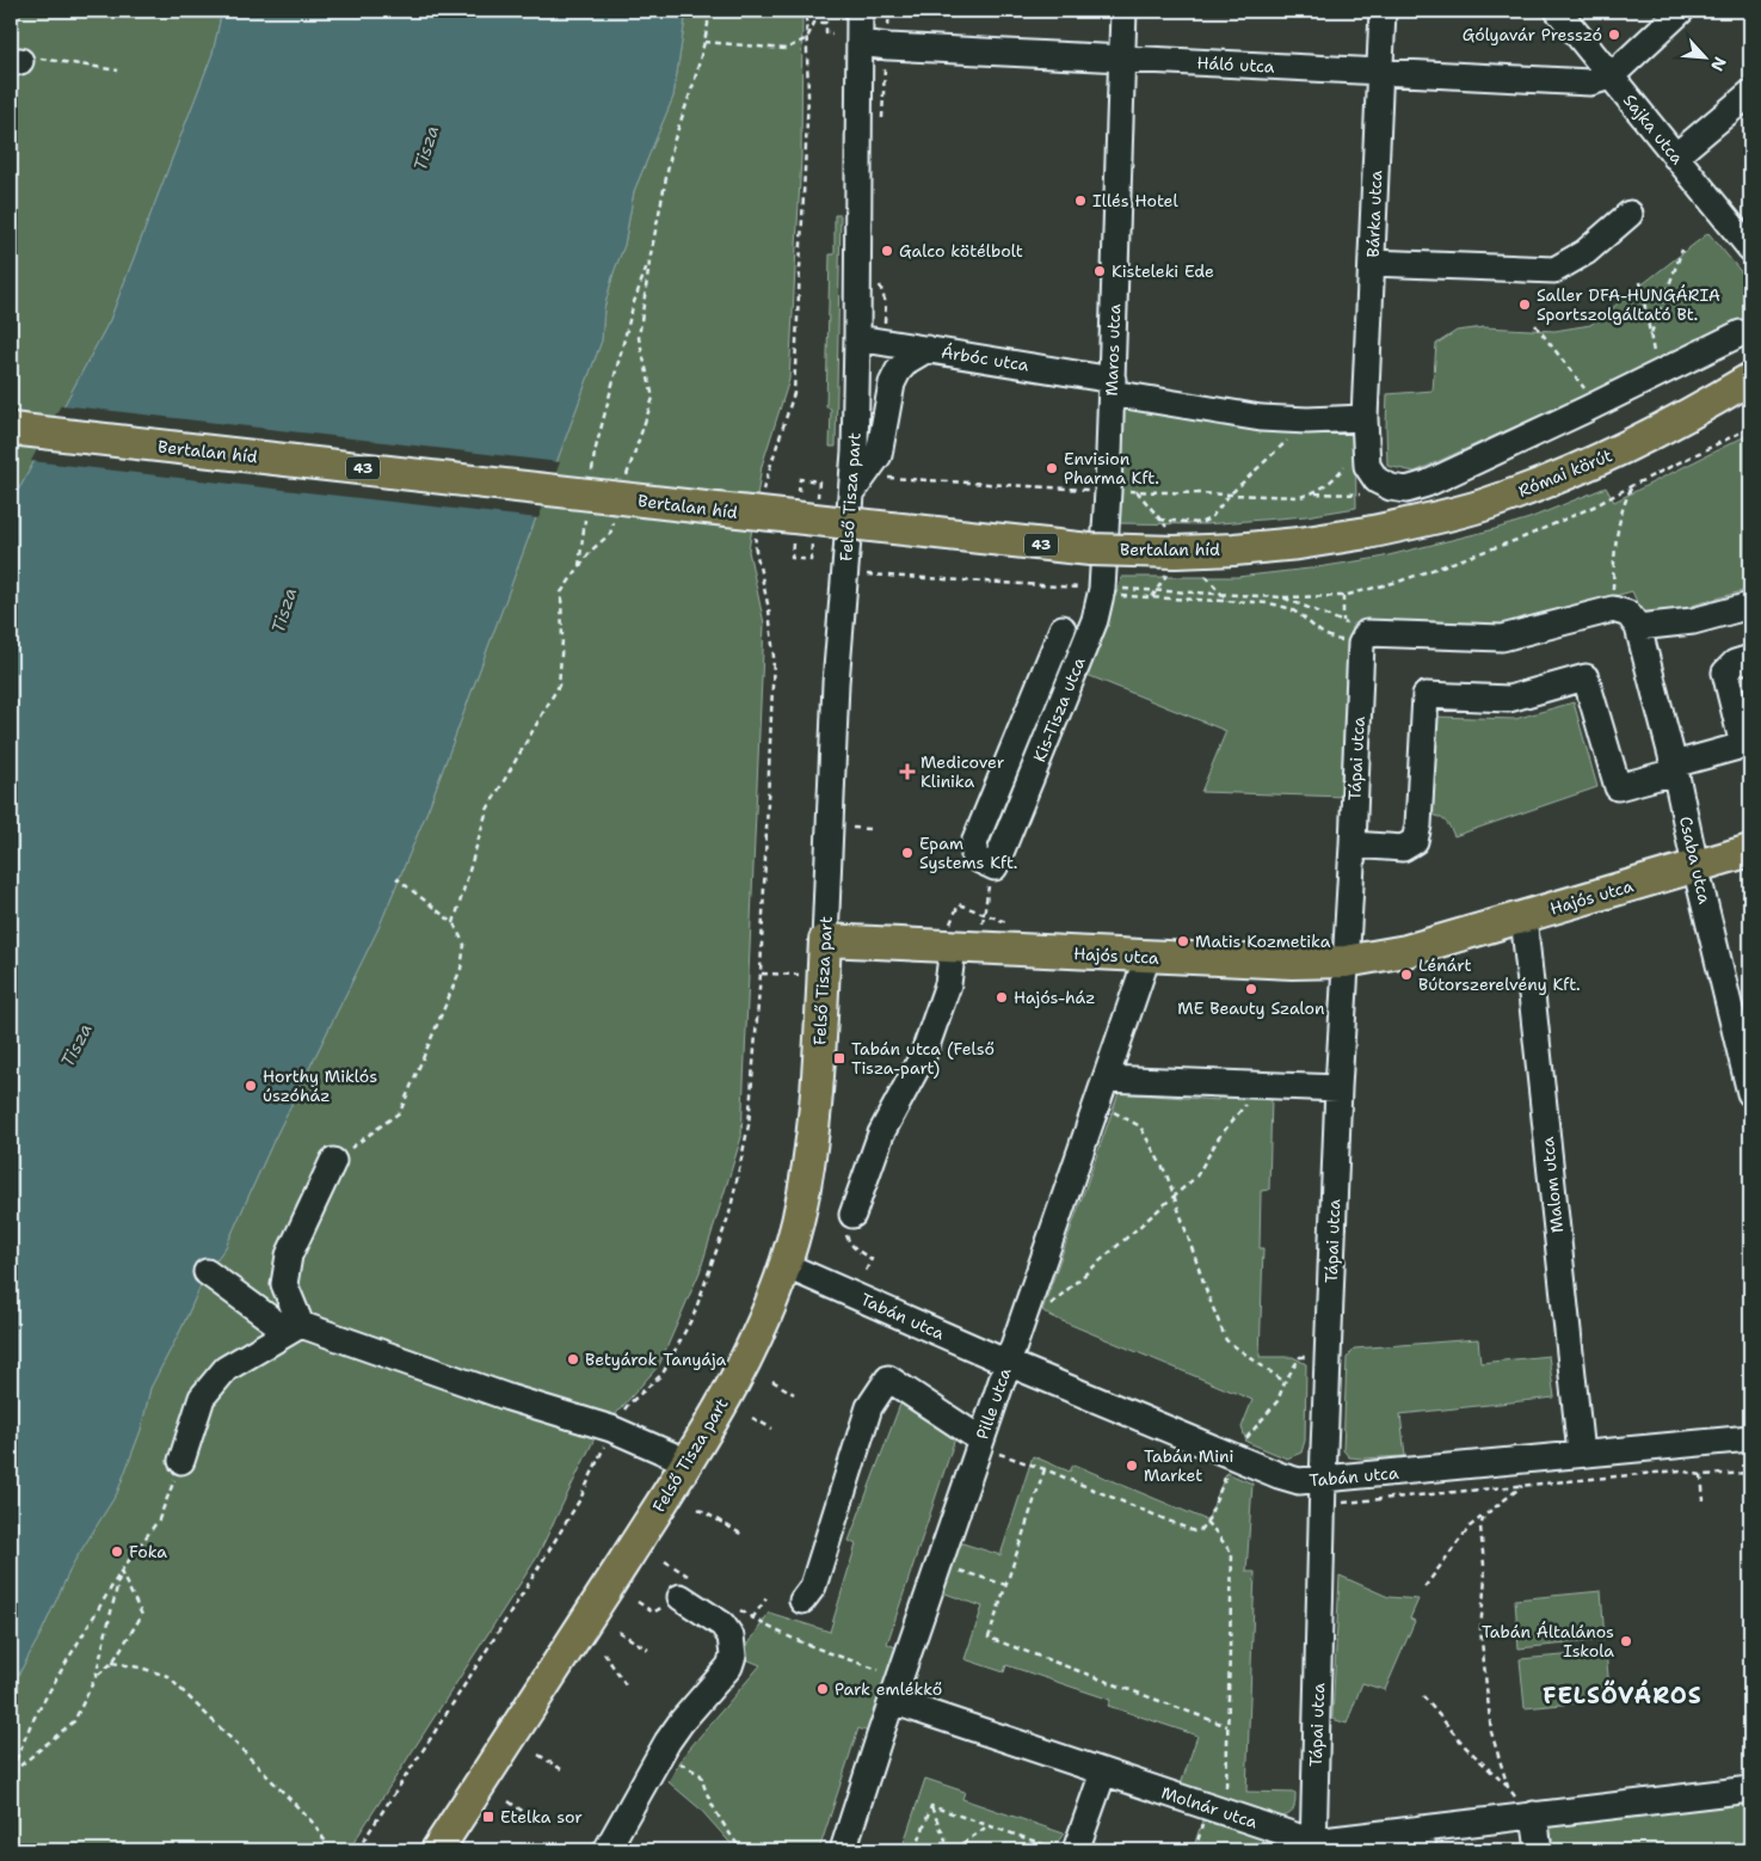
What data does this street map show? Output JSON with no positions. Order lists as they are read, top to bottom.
{
  "streets": {
    "main road": [
      "Bertalan híd",
      "43",
      "Római körút",
      "Felső Tisza part",
      "Hajós utca"
    ],
    "street": [
      "Háló utca",
      "Sajka utca",
      "Bárka utca",
      "Maros utca",
      "Árbóc utca",
      "Kis-Tisza utca",
      "Tápai utca",
      "Csaba utca",
      "Malom utca",
      "Tabán utca",
      "Pille utca",
      "Molnár utca"
    ]
  },
  "crossings": [
    ["Háló utca", "Sajka utca"],
    ["Háló utca", "Bárka utca"],
    ["Háló utca", "Maros utca"],
    ["Háló utca", "Felső Tisza part"],
    ["Maros utca", "Árbóc utca"],
    ["Maros utca", "Kis-Tisza utca"],
    ["Árbóc utca", "Felső Tisza part"],
    ["Bertalan híd", "Római körút"],
    ["Felső Tisza part", "Hajós utca"],
    ["Felső Tisza part", "Tabán utca"],
    ["Tápai utca", "Hajós utca"],
    ["Tápai utca", "Tabán utca"],
    ["Tápai utca", "Molnár utca"],
    ["Csaba utca", "Hajós utca"],
    ["Hajós utca", "Malom utca"],
    ["Hajós utca", "Pille utca"],
    ["Malom utca", "Tabán utca"],
    ["Tabán utca", "Pille utca"],
    ["Pille utca", "Molnár utca"]
  ],
  "districts": ["FELSŐVÁROS"],
  "water": ["Tisza"],
  "places": {
    "other": [
      "Gólyavár Presszó",
      "Illés Hotel",
      "Galco kötélbolt",
      "Kisteleki Ede",
      "Saller DFA-HUNGÁRIA Sportszolgáltató Bt.",
      "Envision Pharma Kft.",
      "Epam Systems Kft.",
      "Matis Kozmetika",
      "Lénárt Bútorszerelvény Kft.",
      "ME Beauty Szalon",
      "Hajós-ház",
      "Horthy Miklós úszóház",
      "Betyárok Tanyája",
      "Tabán Mini Market",
      "Foka",
      "Tabán Általános Iskola",
      "Park emlékkő"
    ],
    "health": ["Medicover Klinika"],
    "transit": ["Tabán utca (Felső Tisza-part)", "Etelka sor"]
  },
  "north": "bottom right"
}
